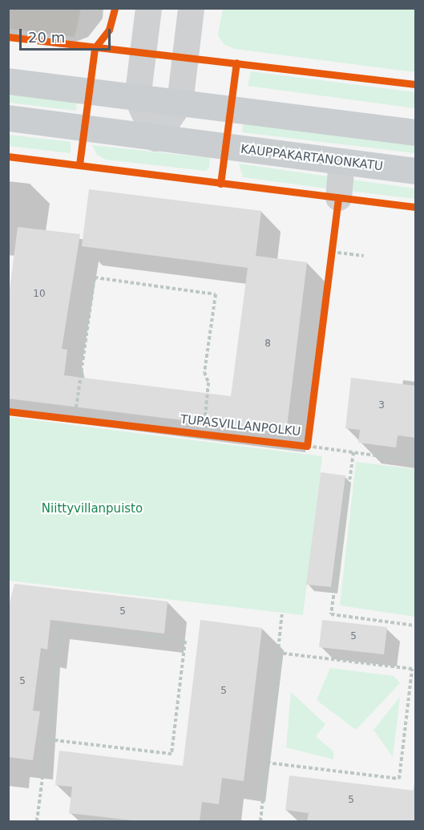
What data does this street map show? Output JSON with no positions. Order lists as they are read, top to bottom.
{
  "streets": {
    "main road": ["KAUPPAKARTANONKATU"],
    "cycle path": ["TUPASVILLANPOLKU"]
  },
  "parks": ["Niittyvillanpuisto"],
  "house_numbers": [
    "10",
    "8",
    "3",
    "5",
    "5",
    "5",
    "5",
    "5"
  ],
  "scale_bar": "20 m"
}
